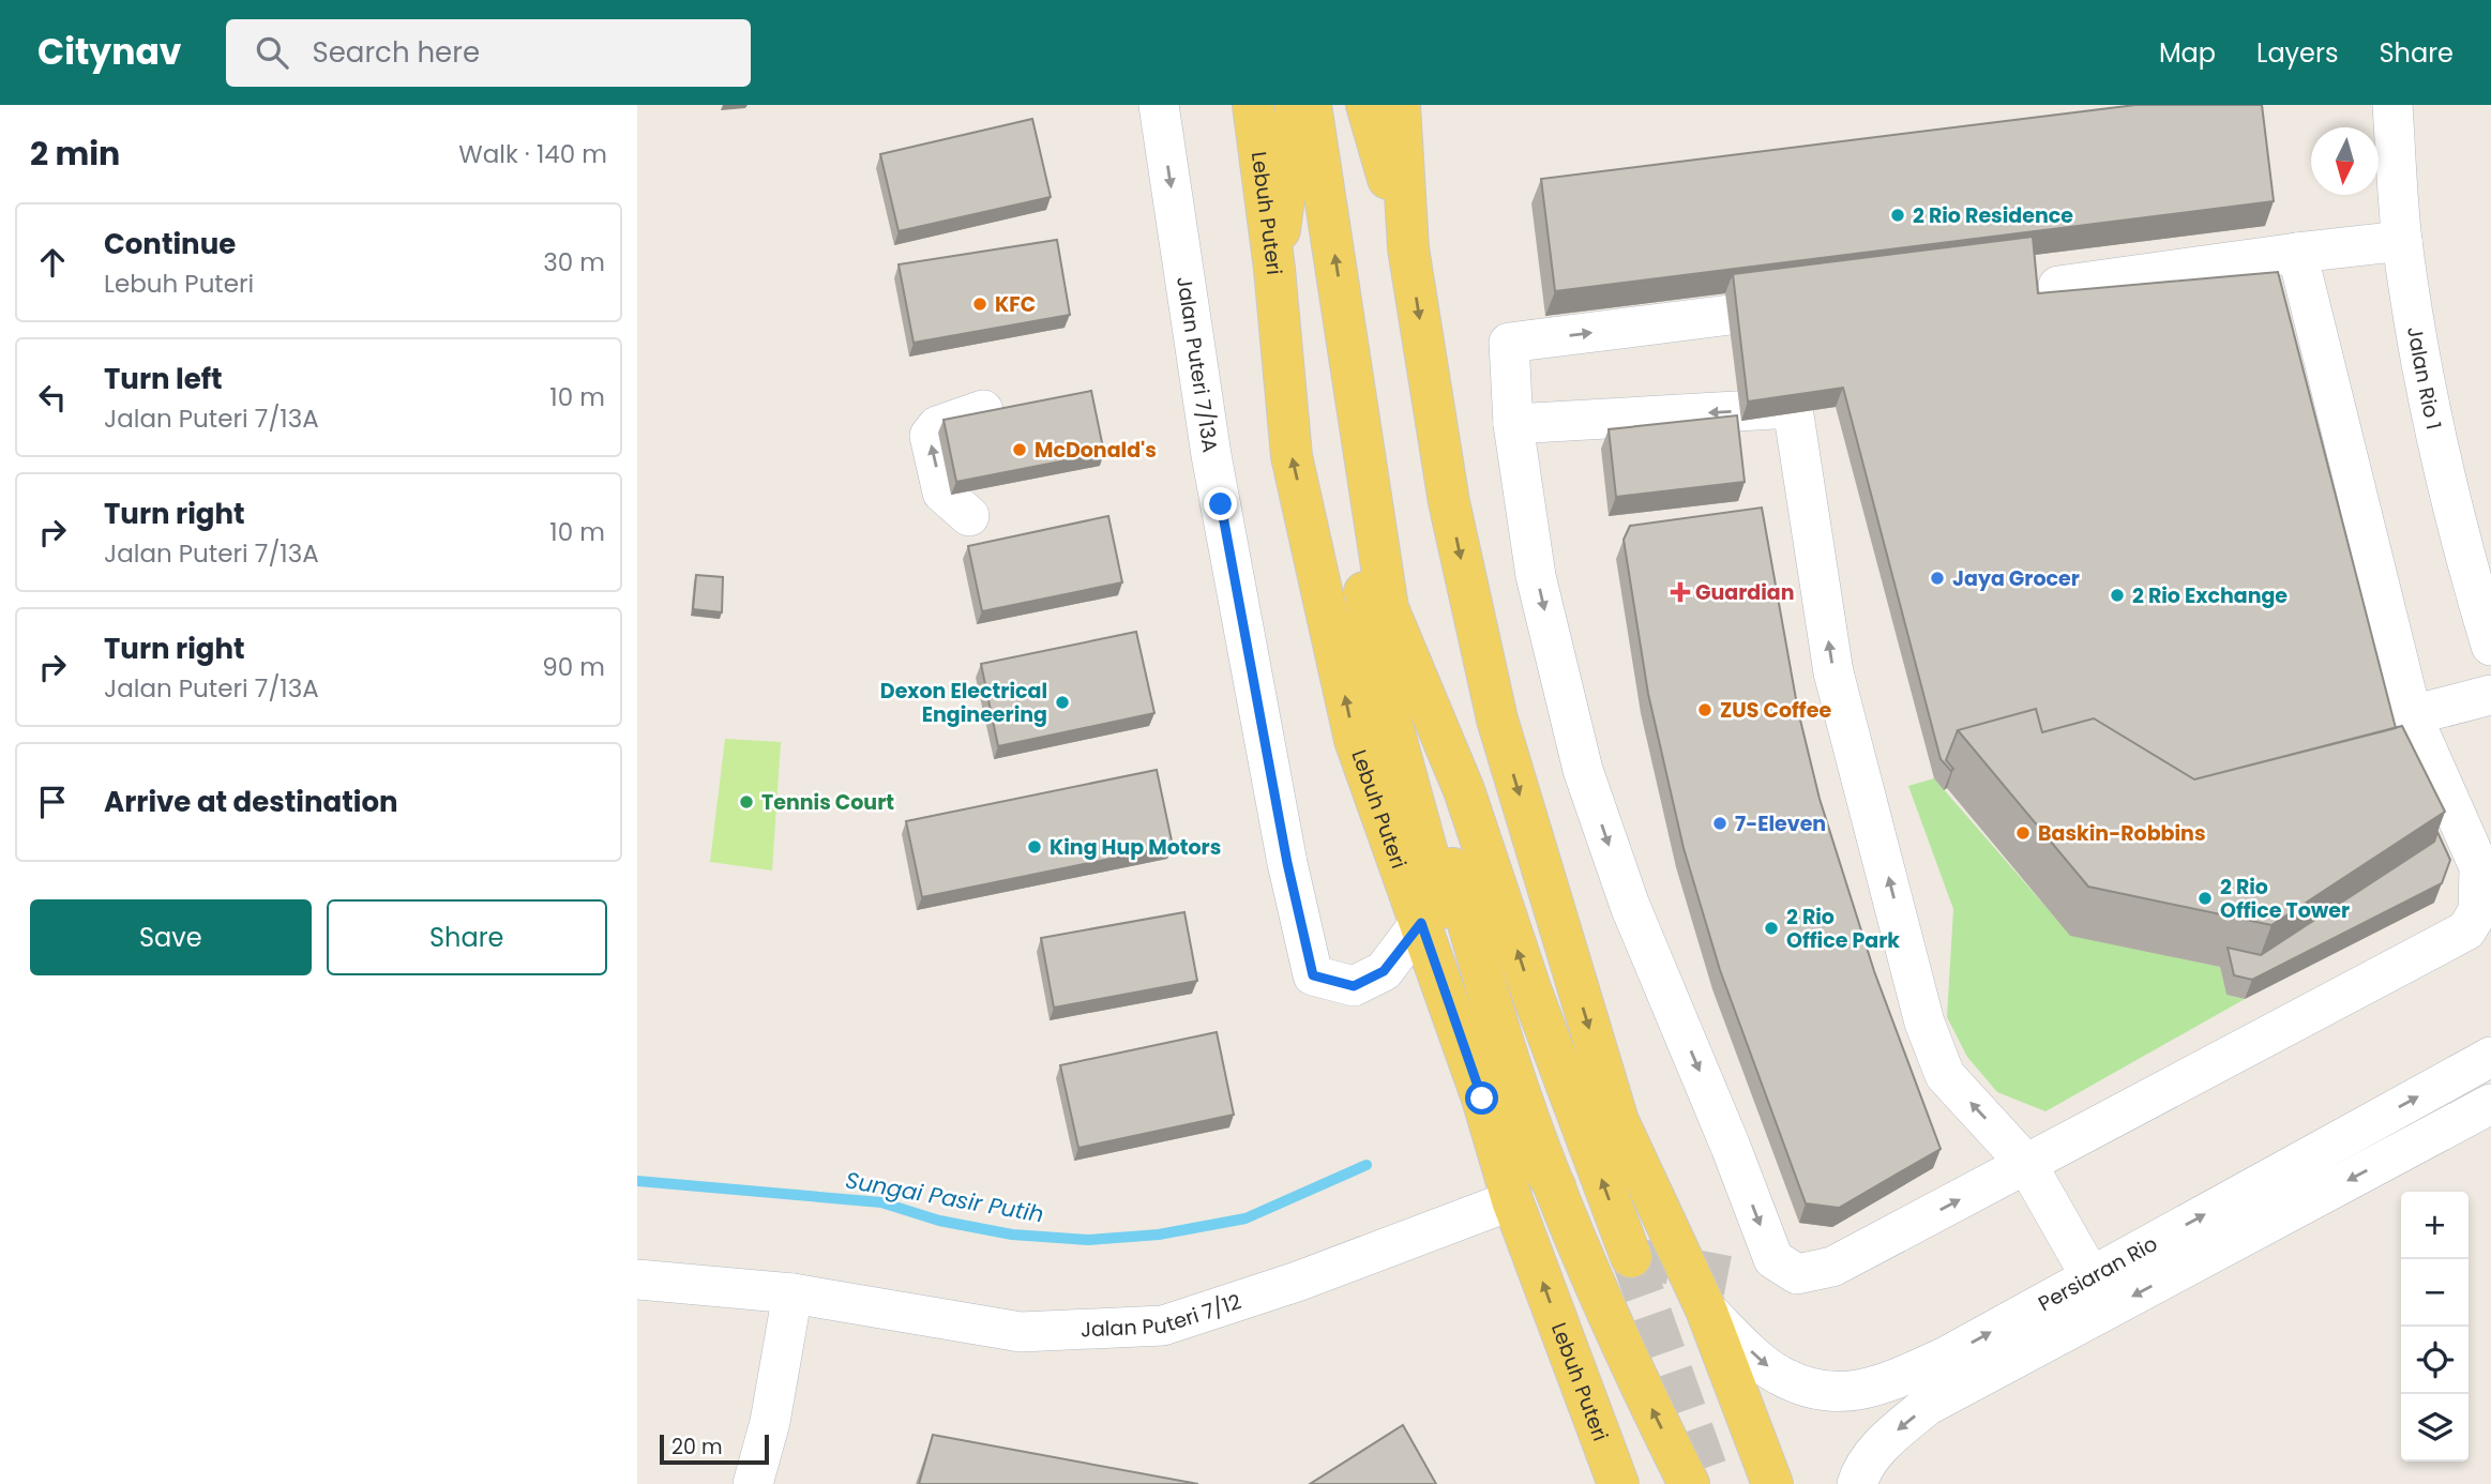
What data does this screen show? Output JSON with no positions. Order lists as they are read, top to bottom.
{
  "streets": {
    "main road": ["Lebuh Puteri"],
    "street": [
      "Jalan Puteri 7/13A",
      "Jalan Rio 1",
      "Persiaran Rio",
      "Jalan Puteri 7/12"
    ]
  },
  "crossings": [
    ["Lebuh Puteri", "Jalan Puteri 7/13A"],
    ["Lebuh Puteri", "Jalan Puteri 7/12"]
  ],
  "one_way": ["Jalan Puteri 7/13A"],
  "water": ["Sungai Pasir Putih"],
  "places": {
    "other": [
      "2 Rio Residence",
      "KFC",
      "McDonald's",
      "Jaya Grocer",
      "2 Rio Exchange",
      "Dexon Electrical Engineering",
      "ZUS Coffee",
      "Tennis Court",
      "7-Eleven",
      "Baskin-Robbins",
      "King Hup Motors",
      "2 Rio Office Tower",
      "2 Rio Office Park"
    ],
    "health": ["Guardian"]
  },
  "scale_bar": "20 m",
  "north": "bottom",
  "page": {
    "header": "Citynav",
    "search": "Search here",
    "nav": ["Map", "Layers", "Share"],
    "heading": ["2 min", "Walk · 140 m"],
    "list": [
      ["Continue", "Lebuh Puteri", "30 m"],
      ["Turn left", "Jalan Puteri 7/13A", "10 m"],
      ["Turn right", "Jalan Puteri 7/13A", "10 m"],
      ["Turn right", "Jalan Puteri 7/13A", "90 m"],
      "Arrive at destination"
    ],
    "buttons": ["Save", "Share"],
    "map_buttons": ["+", "−"],
    "scale": "20 m"
  }
}
